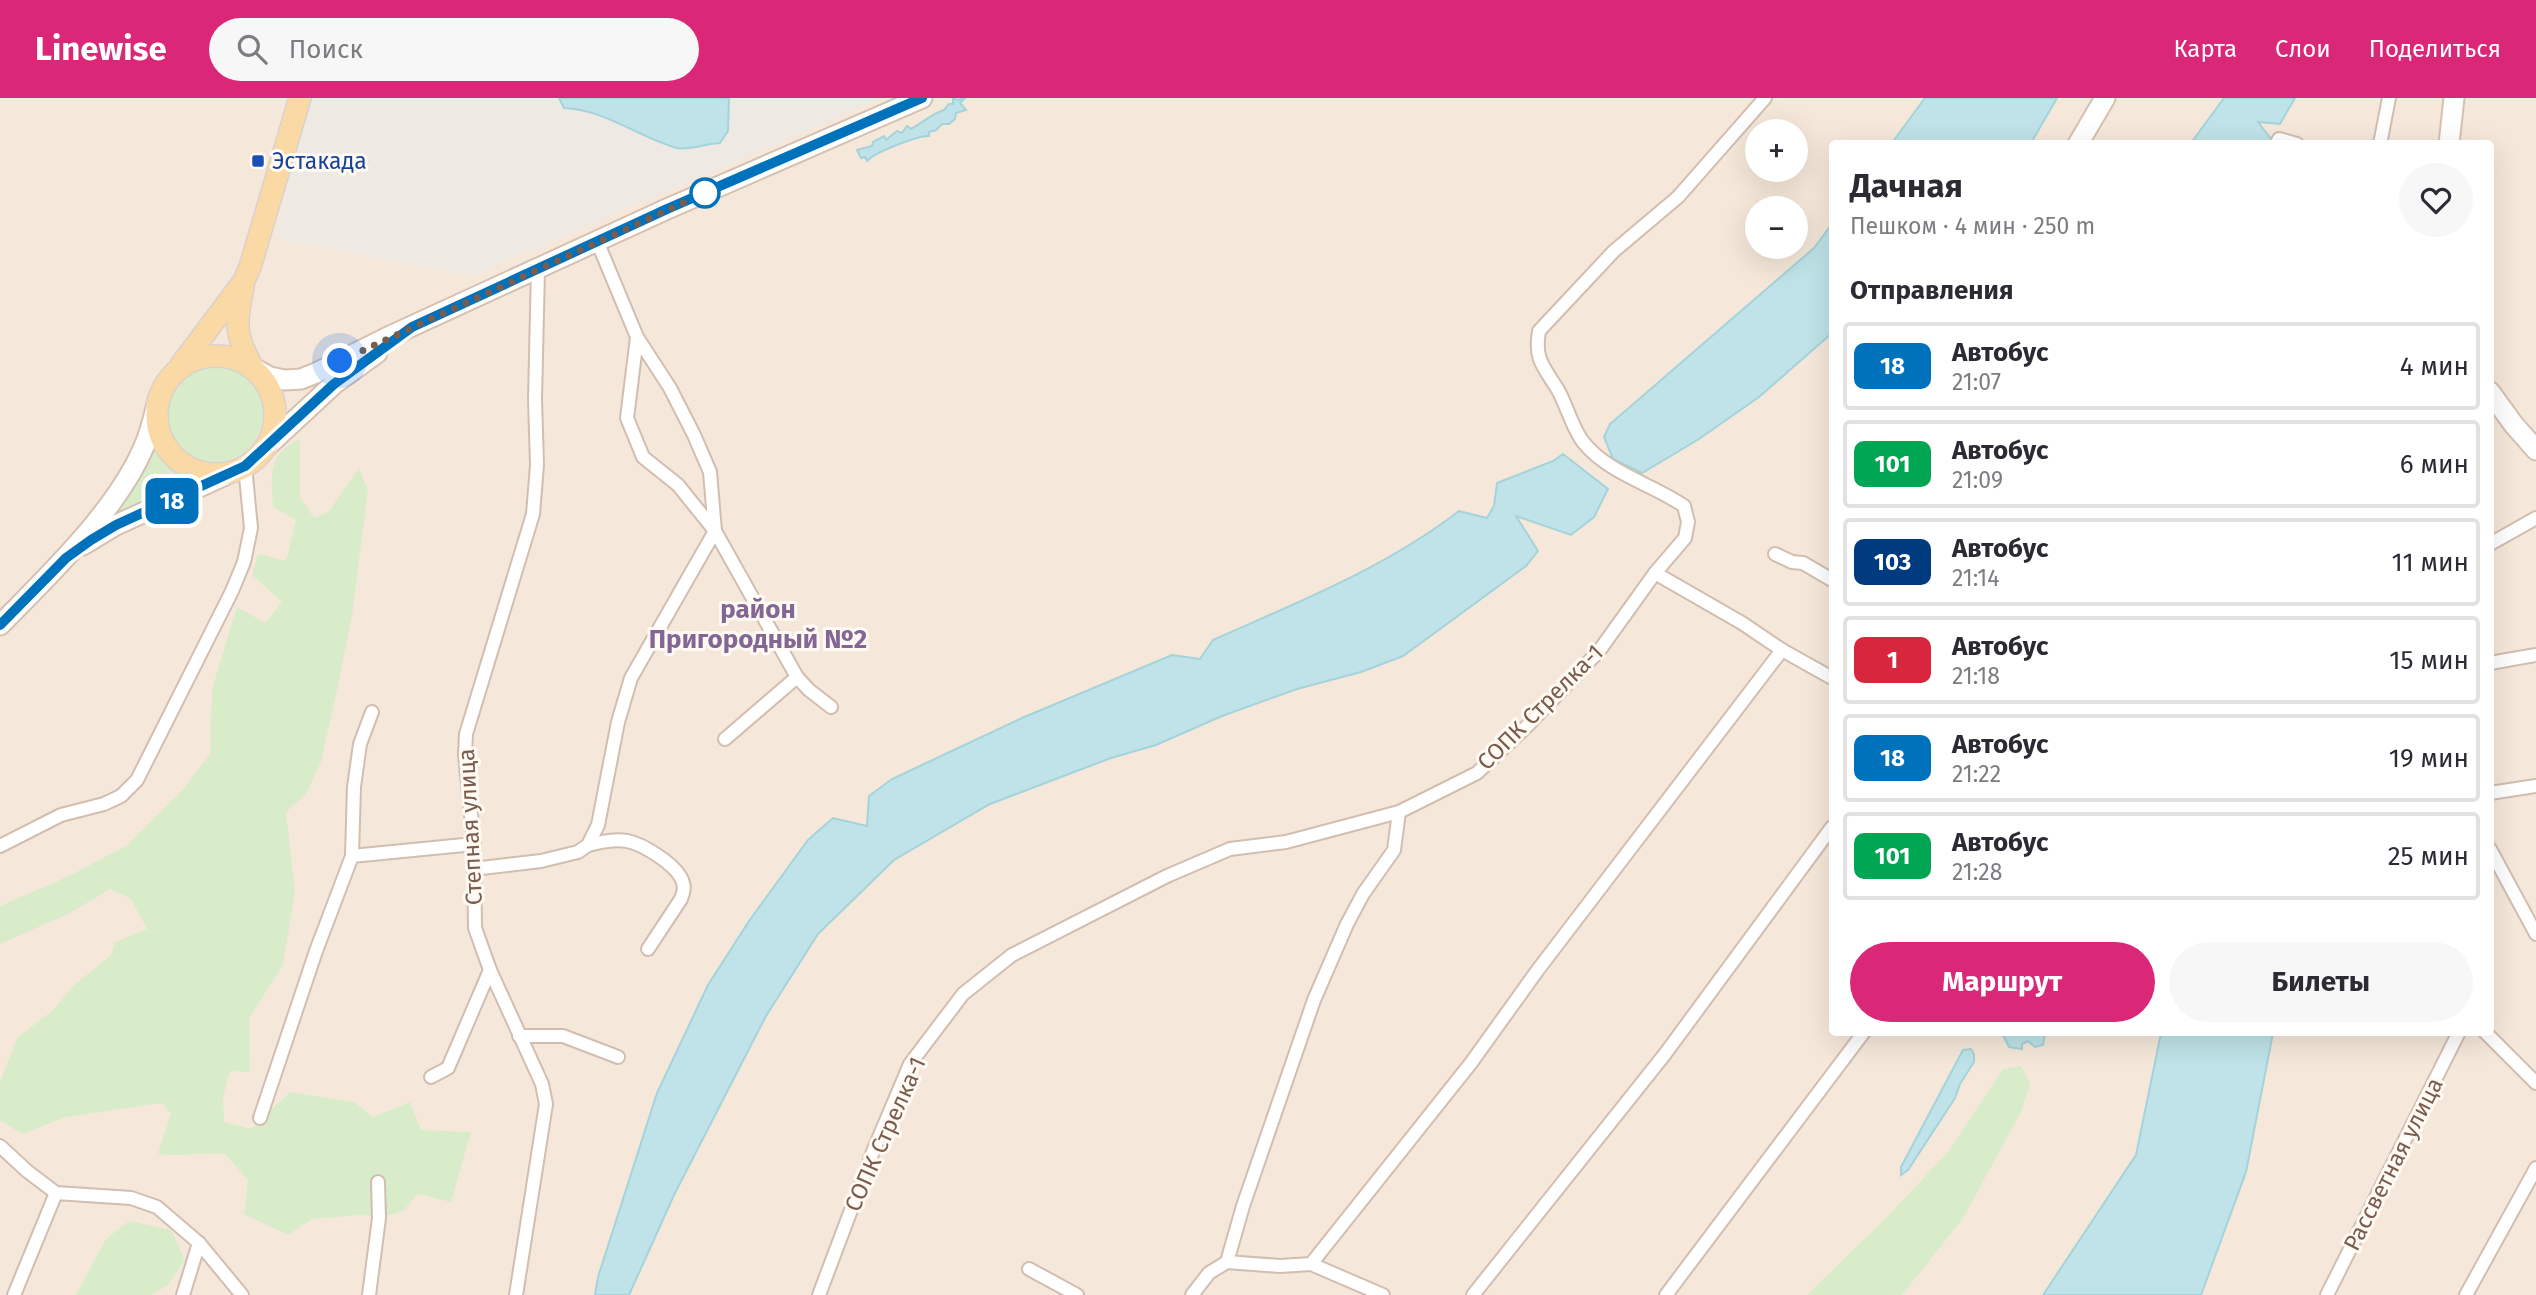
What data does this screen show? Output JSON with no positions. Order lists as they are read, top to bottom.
{
  "streets": {
    "street": ["СОПК Стрелка-1", "Степная улица", "Рассветная улица"]
  },
  "districts": ["район Пригородный №2"],
  "places": {
    "transit": ["Эстакада"]
  },
  "lines": ["bus line 18"],
  "page": {
    "header": "Linewise",
    "search": "Поиск",
    "nav": ["Карта", "Слои", "Поделиться"],
    "on_map": "18",
    "map_buttons": ["+", "−"],
    "heading": [
      ["Дачная", "Пешком · 4 мин · 250 m"],
      "Отправления"
    ],
    "list": [
      {
        "mark": "18",
        "name": "Автобус",
        "note": "21:07",
        "value": "4 мин"
      },
      {
        "mark": "101",
        "name": "Автобус",
        "note": "21:09",
        "value": "6 мин"
      },
      {
        "mark": "103",
        "name": "Автобус",
        "note": "21:14",
        "value": "11 мин"
      },
      {
        "mark": "1",
        "name": "Автобус",
        "note": "21:18",
        "value": "15 мин"
      },
      {
        "mark": "18",
        "name": "Автобус",
        "note": "21:22",
        "value": "19 мин"
      },
      {
        "mark": "101",
        "name": "Автобус",
        "note": "21:28",
        "value": "25 мин"
      }
    ],
    "buttons": ["Маршрут", "Билеты"]
  }
}
